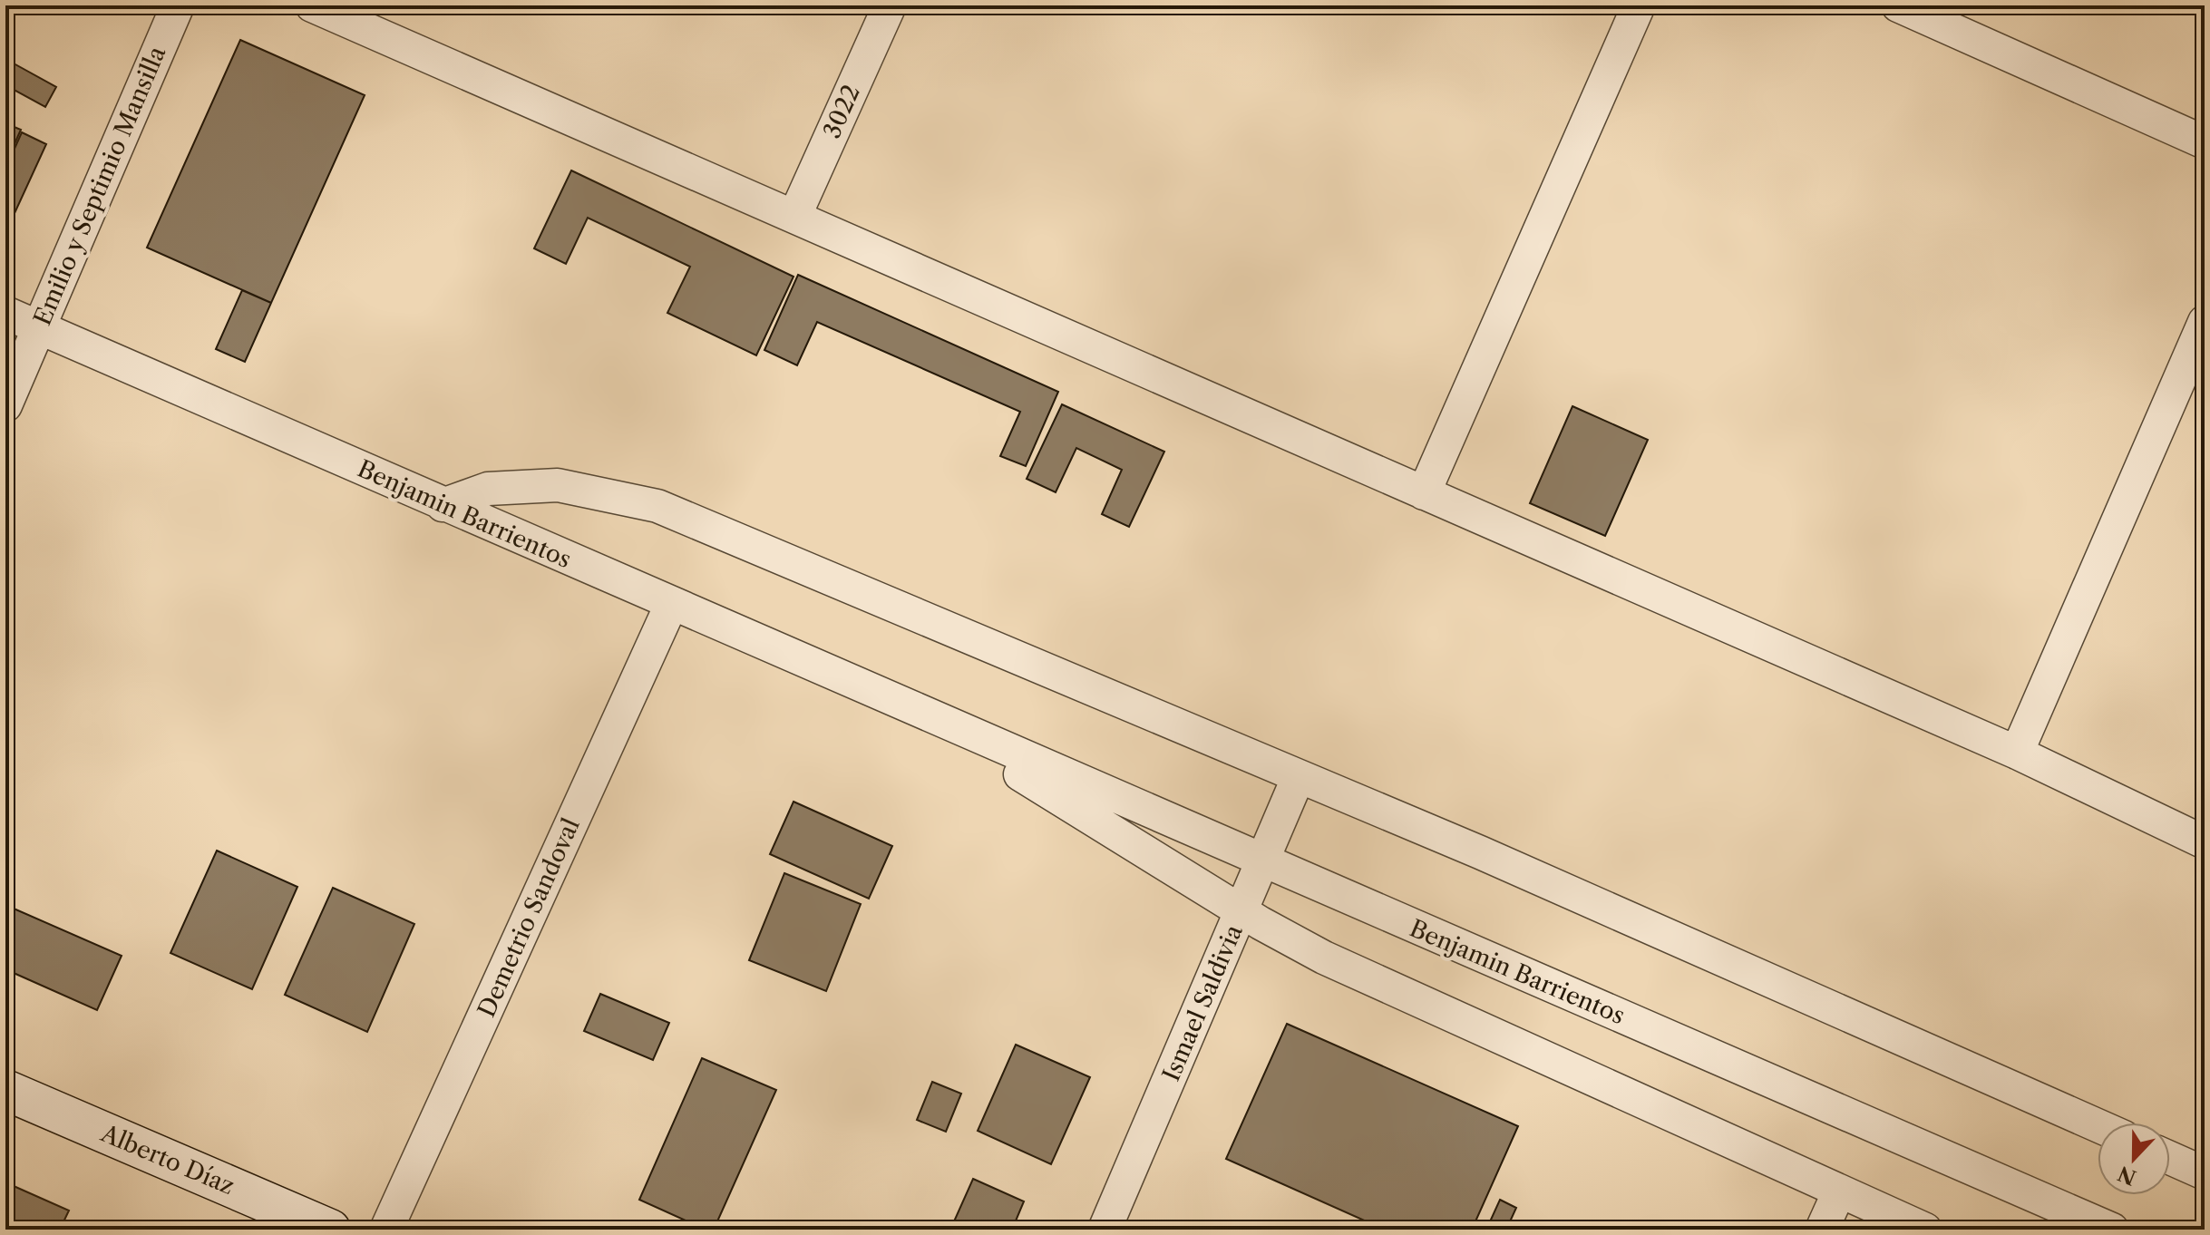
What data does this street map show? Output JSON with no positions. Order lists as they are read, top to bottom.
{
  "streets": {
    "street": [
      "3022",
      "Emilio y Septimio Mansilla",
      "Benjamin Barrientos",
      "Demetrio Sandoval",
      "Ismael Saldivia",
      "Alberto Díaz"
    ]
  },
  "crossings": [
    ["Emilio y Septimio Mansilla", "Benjamin Barrientos"],
    ["Benjamin Barrientos", "Demetrio Sandoval"],
    ["Benjamin Barrientos", "Ismael Saldivia"]
  ],
  "north": "bottom"
}
